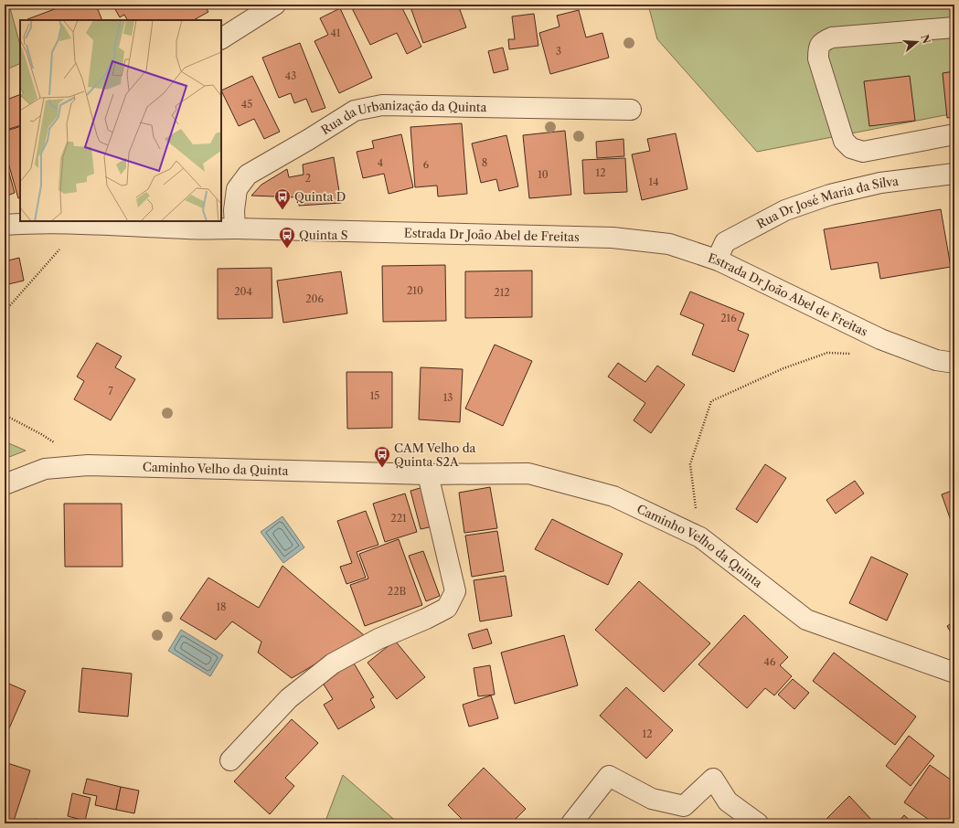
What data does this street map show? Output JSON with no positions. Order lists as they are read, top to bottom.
{
  "streets": {
    "street": [
      "Rua da Urbanização da Quinta",
      "Rua Dr José Maria da Silva",
      "Estrada Dr João Abel de Freitas",
      "Caminho Velho da Quinta"
    ]
  },
  "crossings": [
    ["Rua da Urbanização da Quinta", "Estrada Dr João Abel de Freitas"],
    ["Rua Dr José Maria da Silva", "Estrada Dr João Abel de Freitas"]
  ],
  "places": {
    "bus stop": ["Quinta D", "Quinta S", "CAM Velho da Quinta S2A"]
  },
  "house_numbers": [
    "41",
    "3",
    "43",
    "45",
    "4",
    "8",
    "6",
    "12",
    "10",
    "2",
    "14",
    "210",
    "204",
    "212",
    "206",
    "216",
    "7",
    "15",
    "13",
    "221",
    "22B",
    "18",
    "46",
    "12"
  ],
  "north": "right"
}
